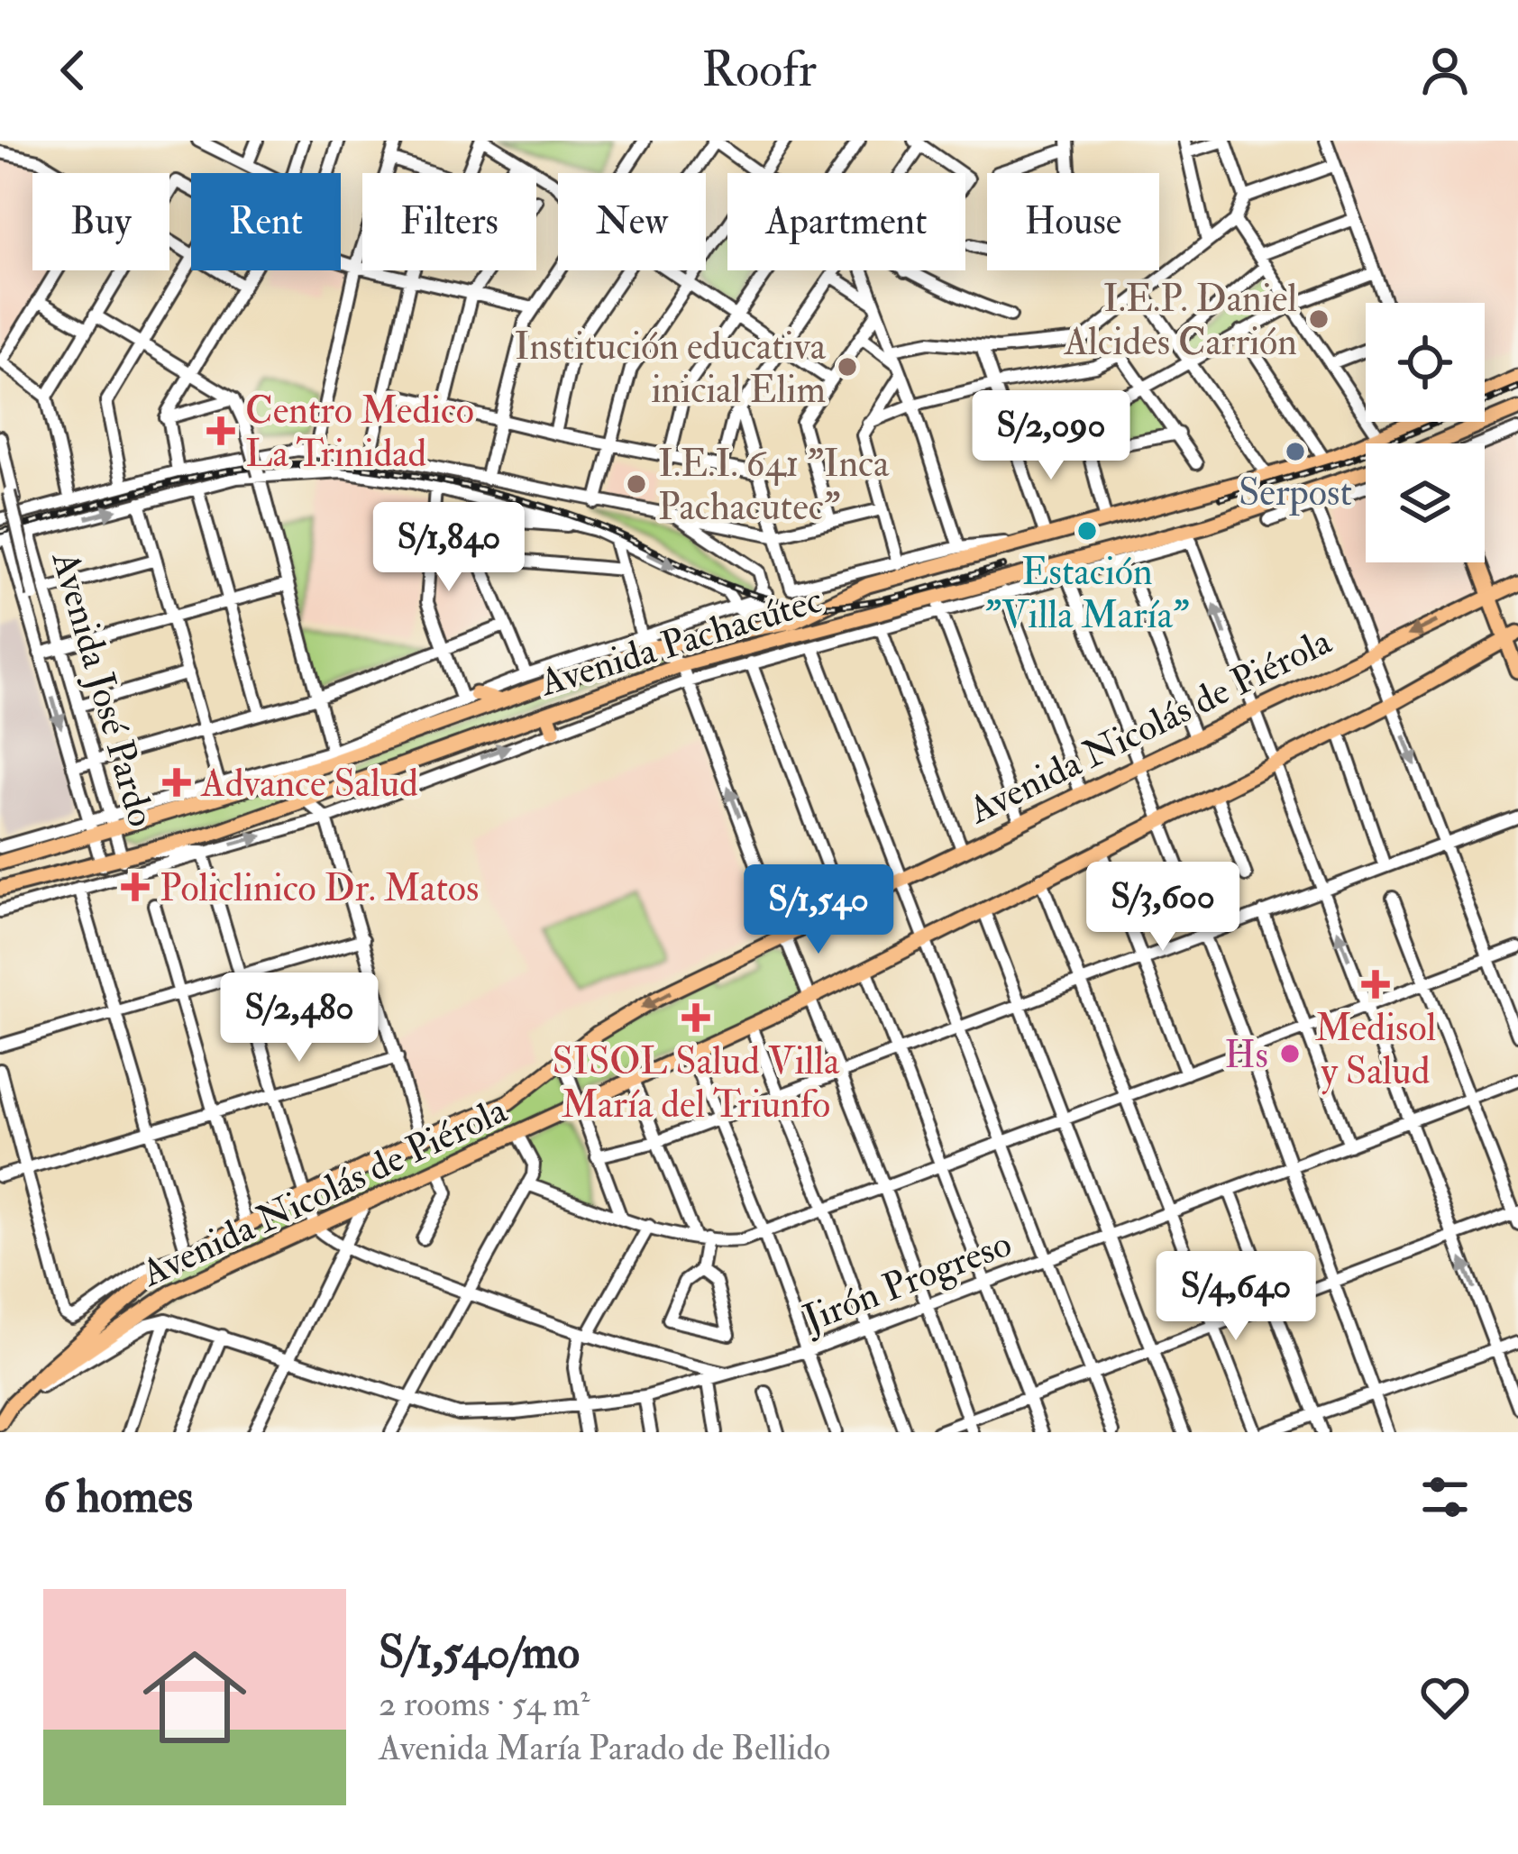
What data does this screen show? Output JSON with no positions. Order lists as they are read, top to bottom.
{
  "streets": {
    "main road": ["Avenida Pachacútec", "Avenida Nicolás de Piérola"],
    "street": ["Avenida José Pardo", "Jirón Progreso"]
  },
  "crossings": [
    ["Avenida Pachacútec", "Avenida José Pardo"]
  ],
  "places": {
    "other": [
      "I.E.P. Daniel Alcides Carrión",
      "Institución educativa inicial Elim",
      "Serpost",
      "I.E.I. 641 \"Inca Pachacutec\"",
      "Estación \"Villa María\"",
      "Hs"
    ],
    "health": [
      "Centro Medico La Trinidad",
      "Advance Salud",
      "Policlinico Dr. Matos",
      "Medisol y Salud",
      "SISOL Salud Villa María del Triunfo"
    ]
  },
  "page": {
    "header": "Roofr",
    "chip": [
      "Buy",
      "Rent",
      "Filters",
      "New",
      "Apartment",
      "House"
    ],
    "price": [
      "S/2,090",
      "S/1,840",
      "S/3,600",
      "S/1,540",
      "S/2,480",
      "S/4,640"
    ],
    "heading": "6 homes",
    "list": [
      {
        "name": "S/1,540/mo",
        "note": "2 rooms · 54 m² · Avenida María Parado de Bellido"
      }
    ]
  }
}
